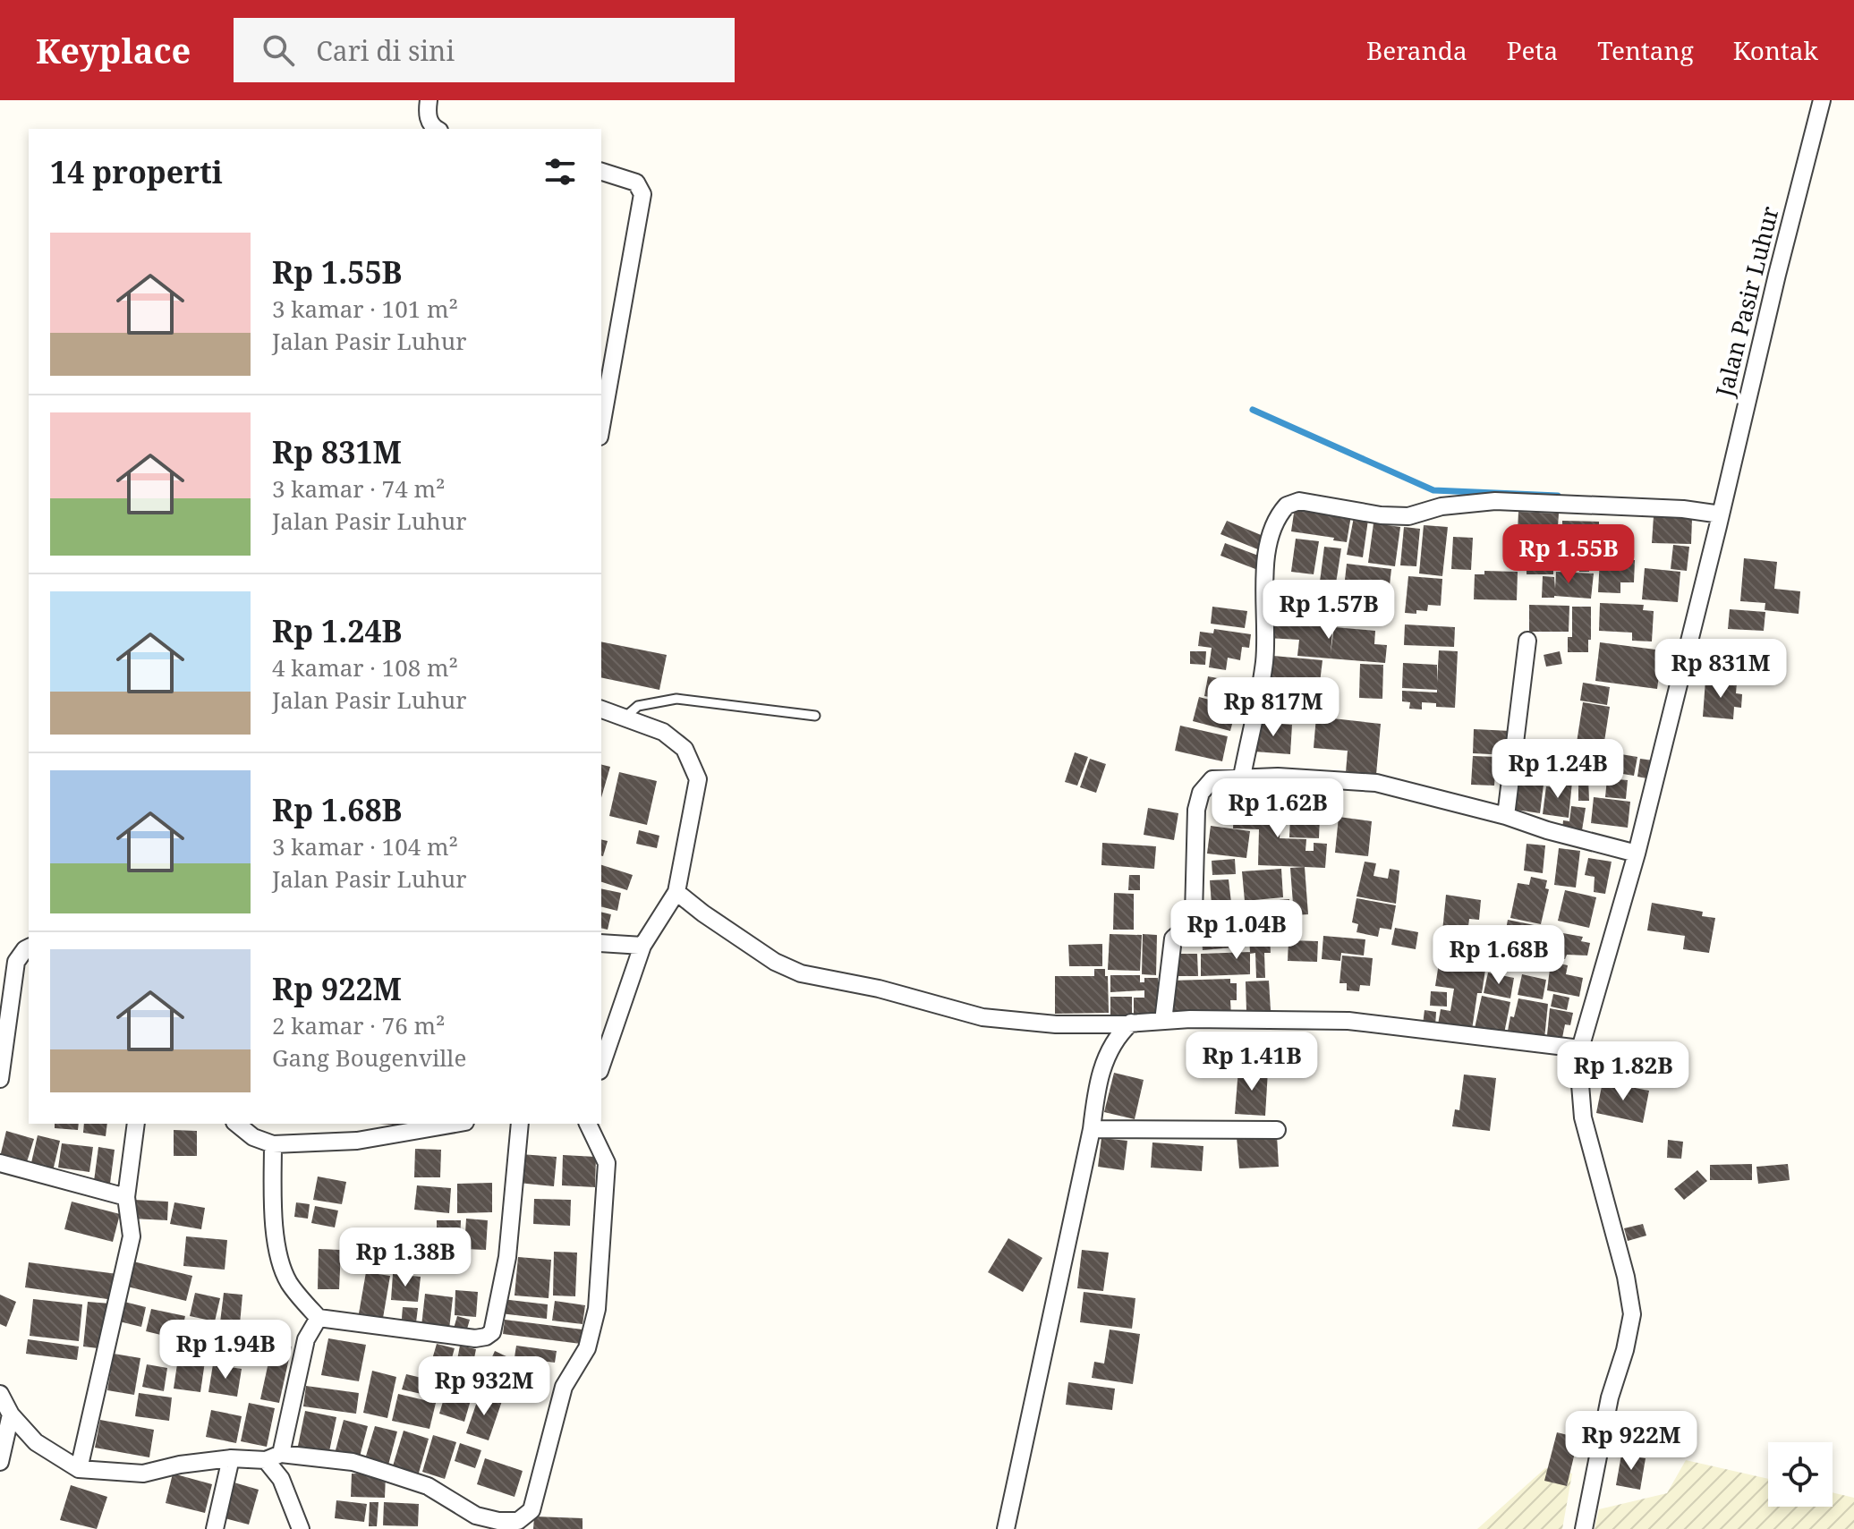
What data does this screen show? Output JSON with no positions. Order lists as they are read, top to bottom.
{
  "streets": {
    "street": ["Jalan Pasir Luhur"]
  },
  "page": {
    "header": "Keyplace",
    "search": "Cari di sini",
    "nav": [
      "Beranda",
      "Peta",
      "Tentang",
      "Kontak"
    ],
    "heading": "14 properti",
    "list": [
      {
        "name": "Rp 1.55B",
        "note": "3 kamar · 101 m² · Jalan Pasir Luhur"
      },
      {
        "name": "Rp 831M",
        "note": "3 kamar · 74 m² · Jalan Pasir Luhur"
      },
      {
        "name": "Rp 1.24B",
        "note": "4 kamar · 108 m² · Jalan Pasir Luhur"
      },
      {
        "name": "Rp 1.68B",
        "note": "3 kamar · 104 m² · Jalan Pasir Luhur"
      },
      {
        "name": "Rp 922M",
        "note": "2 kamar · 76 m² · Gang Bougenville"
      }
    ],
    "price": [
      "Rp 1.55B",
      "Rp 1.57B",
      "Rp 831M",
      "Rp 817M",
      "Rp 1.24B",
      "Rp 1.62B",
      "Rp 1.04B",
      "Rp 1.68B",
      "Rp 1.41B",
      "Rp 1.82B",
      "Rp 1.38B",
      "Rp 1.94B",
      "Rp 932M",
      "Rp 922M"
    ]
  }
}
